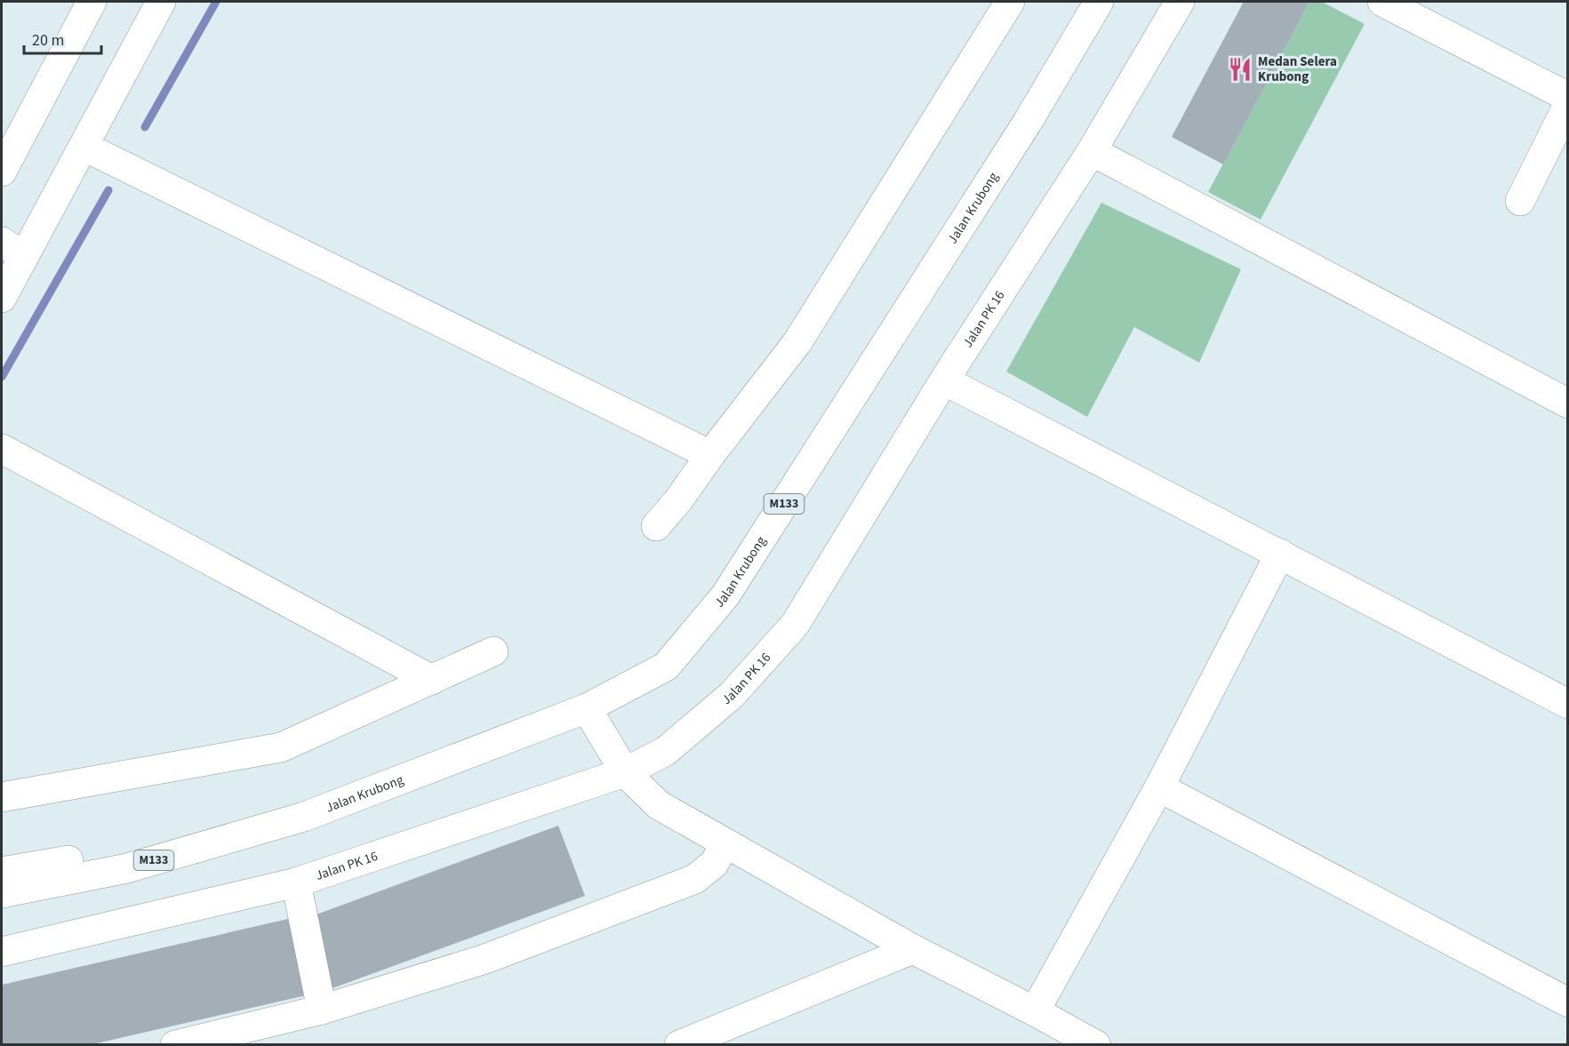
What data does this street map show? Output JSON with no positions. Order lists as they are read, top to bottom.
{
  "streets": {
    "street": ["Jalan Krubong", "Jalan PK 16", "M133"]
  },
  "places": {
    "restaurant": ["Medan Selera Krubong"]
  },
  "scale_bar": "20 m"
}
